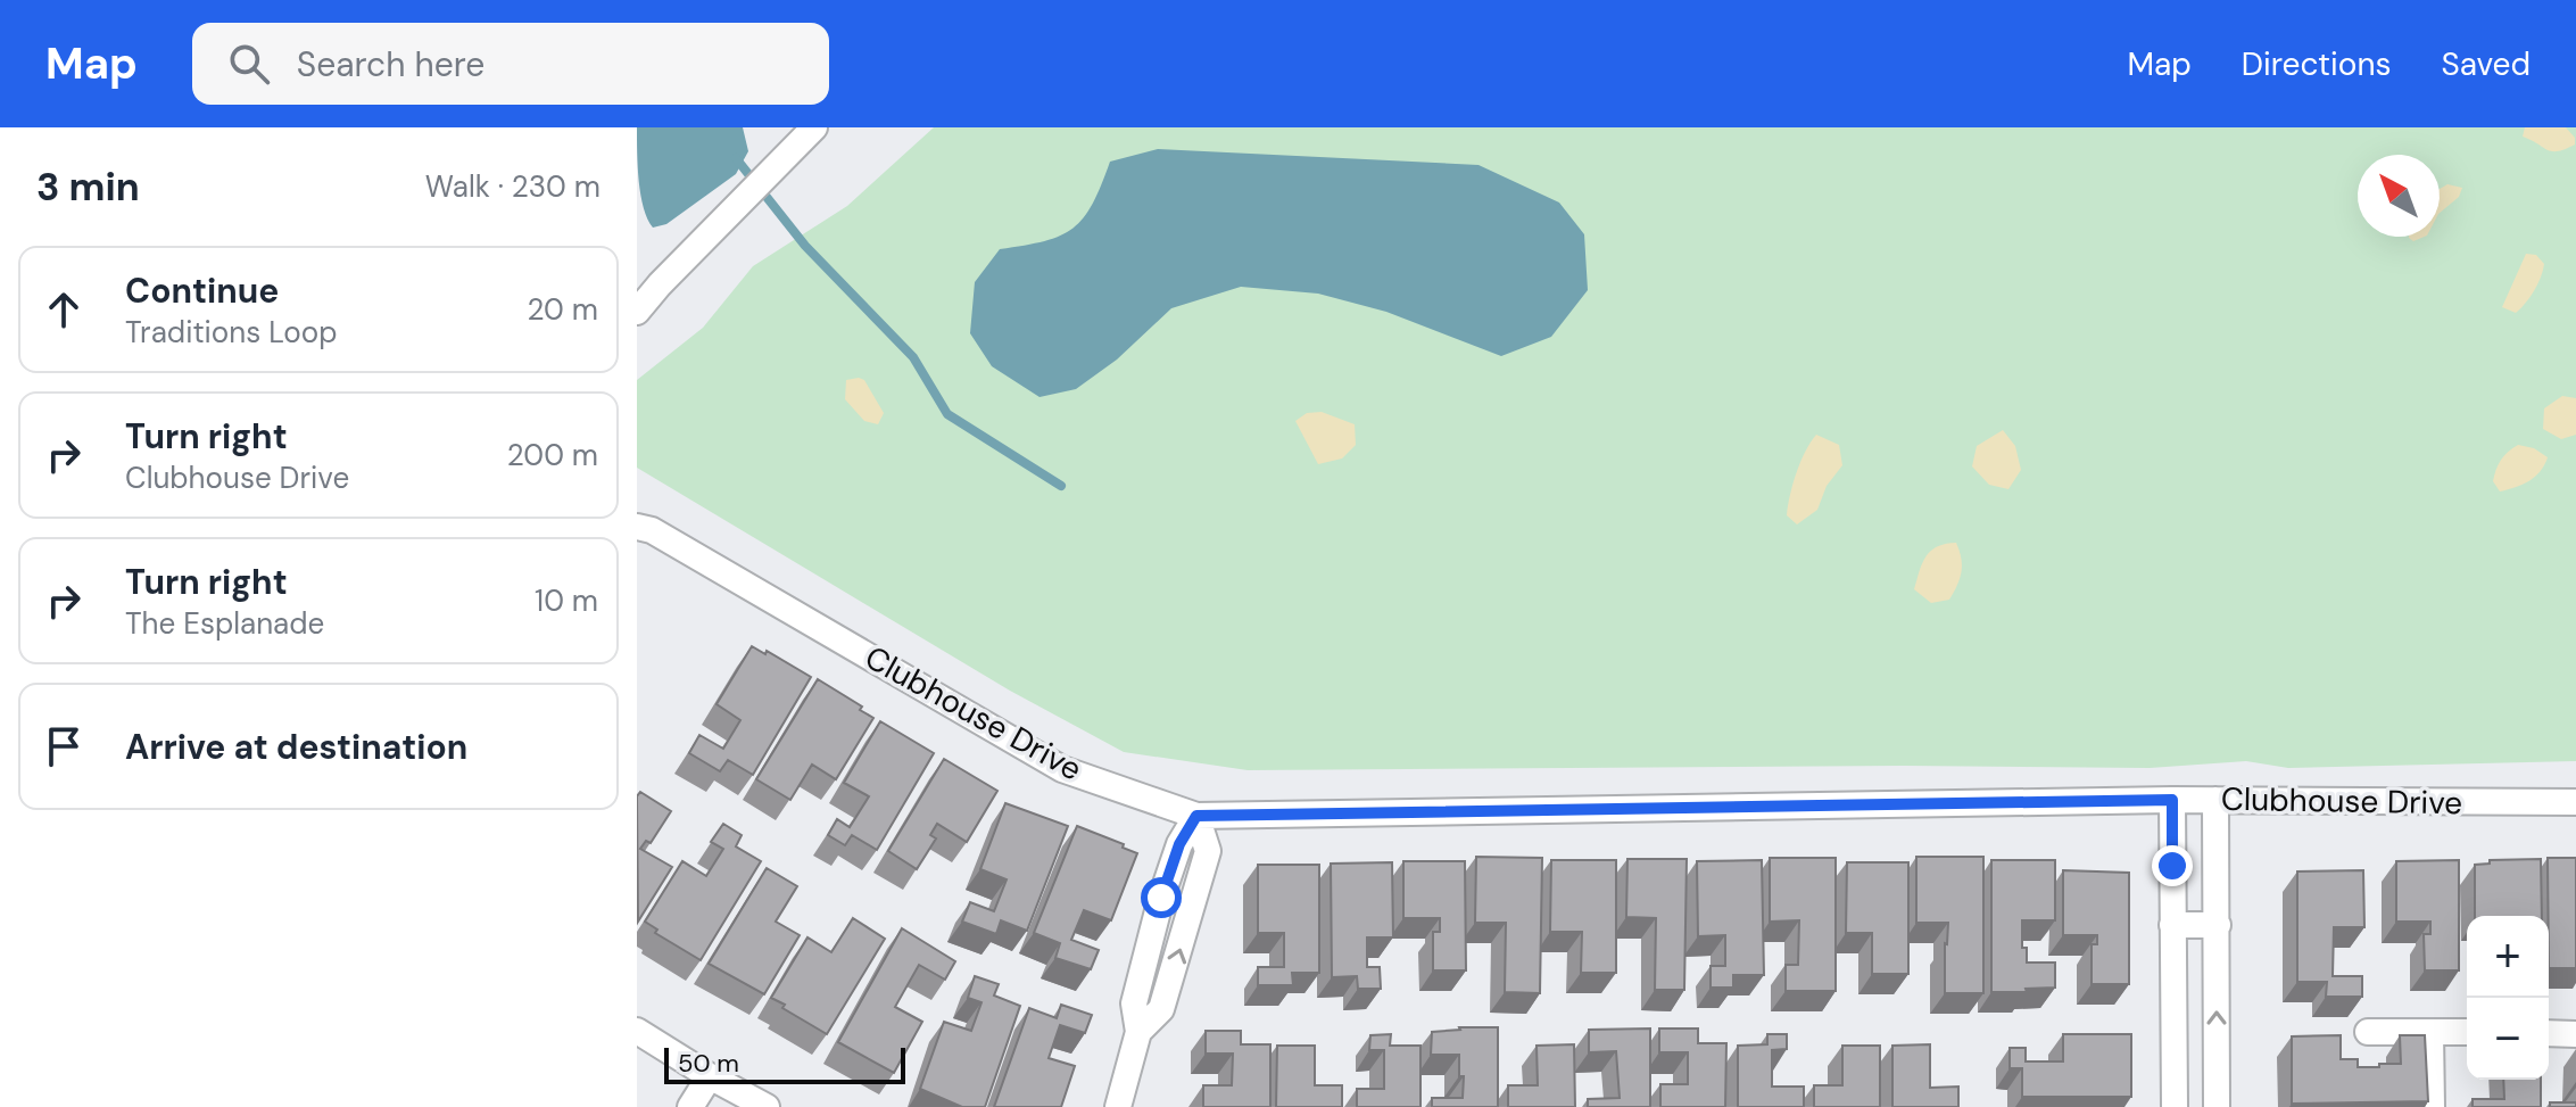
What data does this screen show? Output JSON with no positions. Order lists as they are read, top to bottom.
{
  "streets": {
    "street": ["Clubhouse Drive"]
  },
  "scale_bar": "50 m",
  "north": "top left",
  "page": {
    "header": "Map",
    "search": "Search here",
    "nav": ["Map", "Directions", "Saved"],
    "heading": ["3 min", "Walk · 230 m"],
    "list": [
      ["Continue", "Traditions Loop", "20 m"],
      ["Turn right", "Clubhouse Drive", "200 m"],
      ["Turn right", "The Esplanade", "10 m"],
      "Arrive at destination"
    ],
    "map_buttons": ["+", "−"],
    "scale": "50 m"
  }
}
